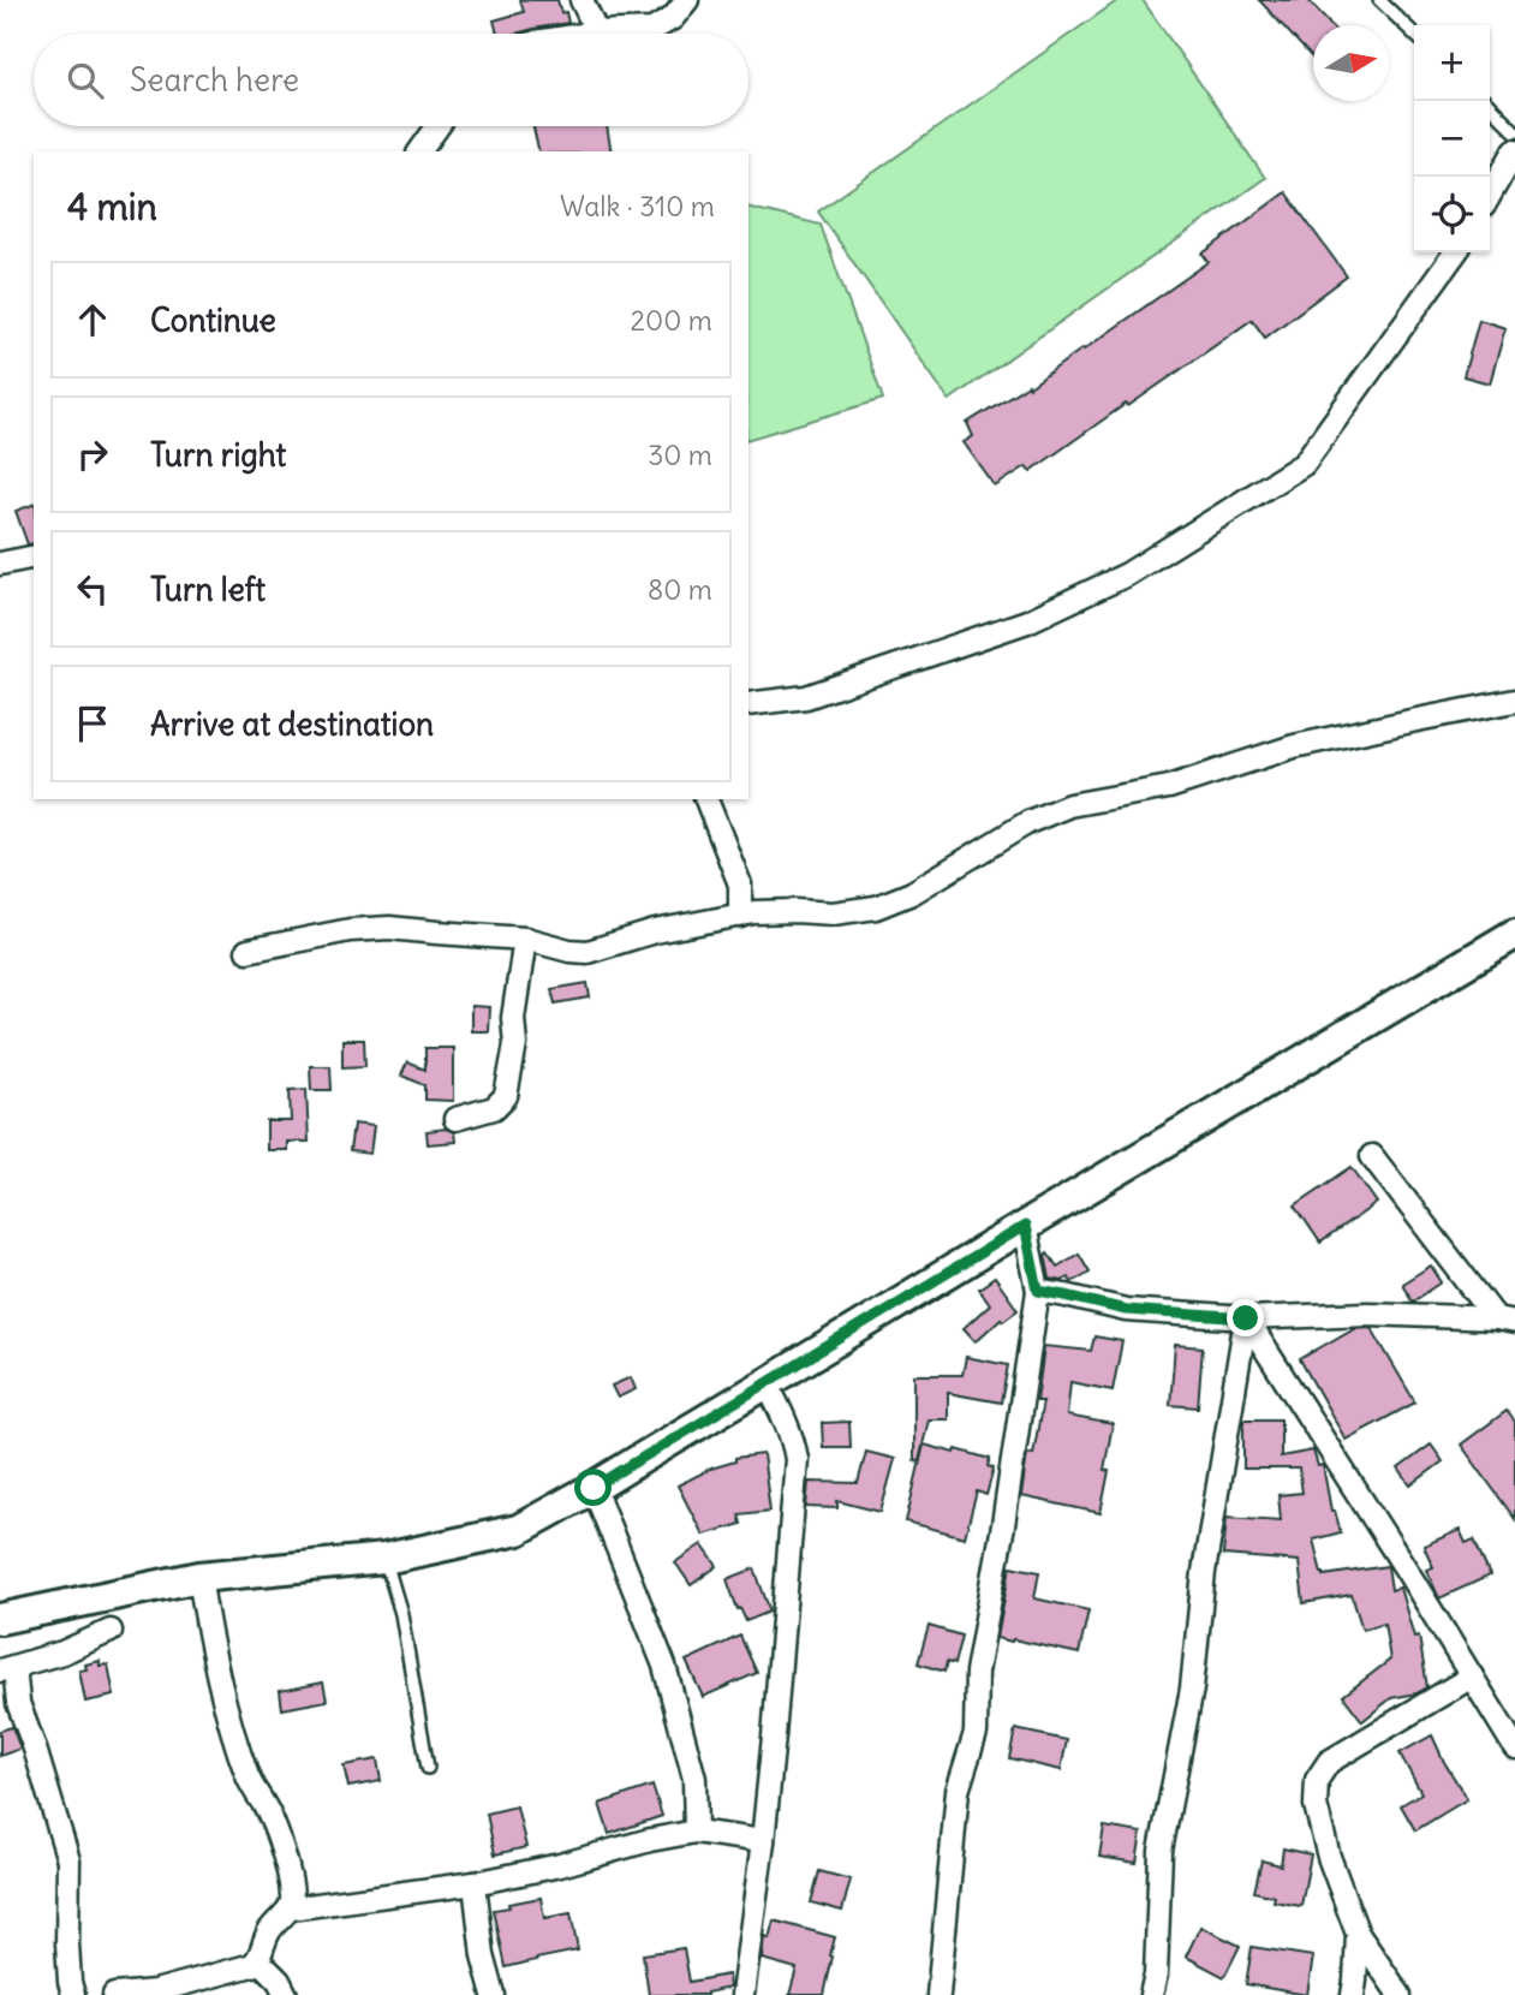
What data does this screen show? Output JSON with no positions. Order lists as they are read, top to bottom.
{
  "north": "right",
  "page": {
    "map_buttons": ["+", "−"],
    "search": "Search here",
    "heading": ["4 min", "Walk · 310 m"],
    "list": [
      ["Continue", "200 m"],
      ["Turn right", "30 m"],
      ["Turn left", "80 m"],
      "Arrive at destination"
    ]
  }
}
